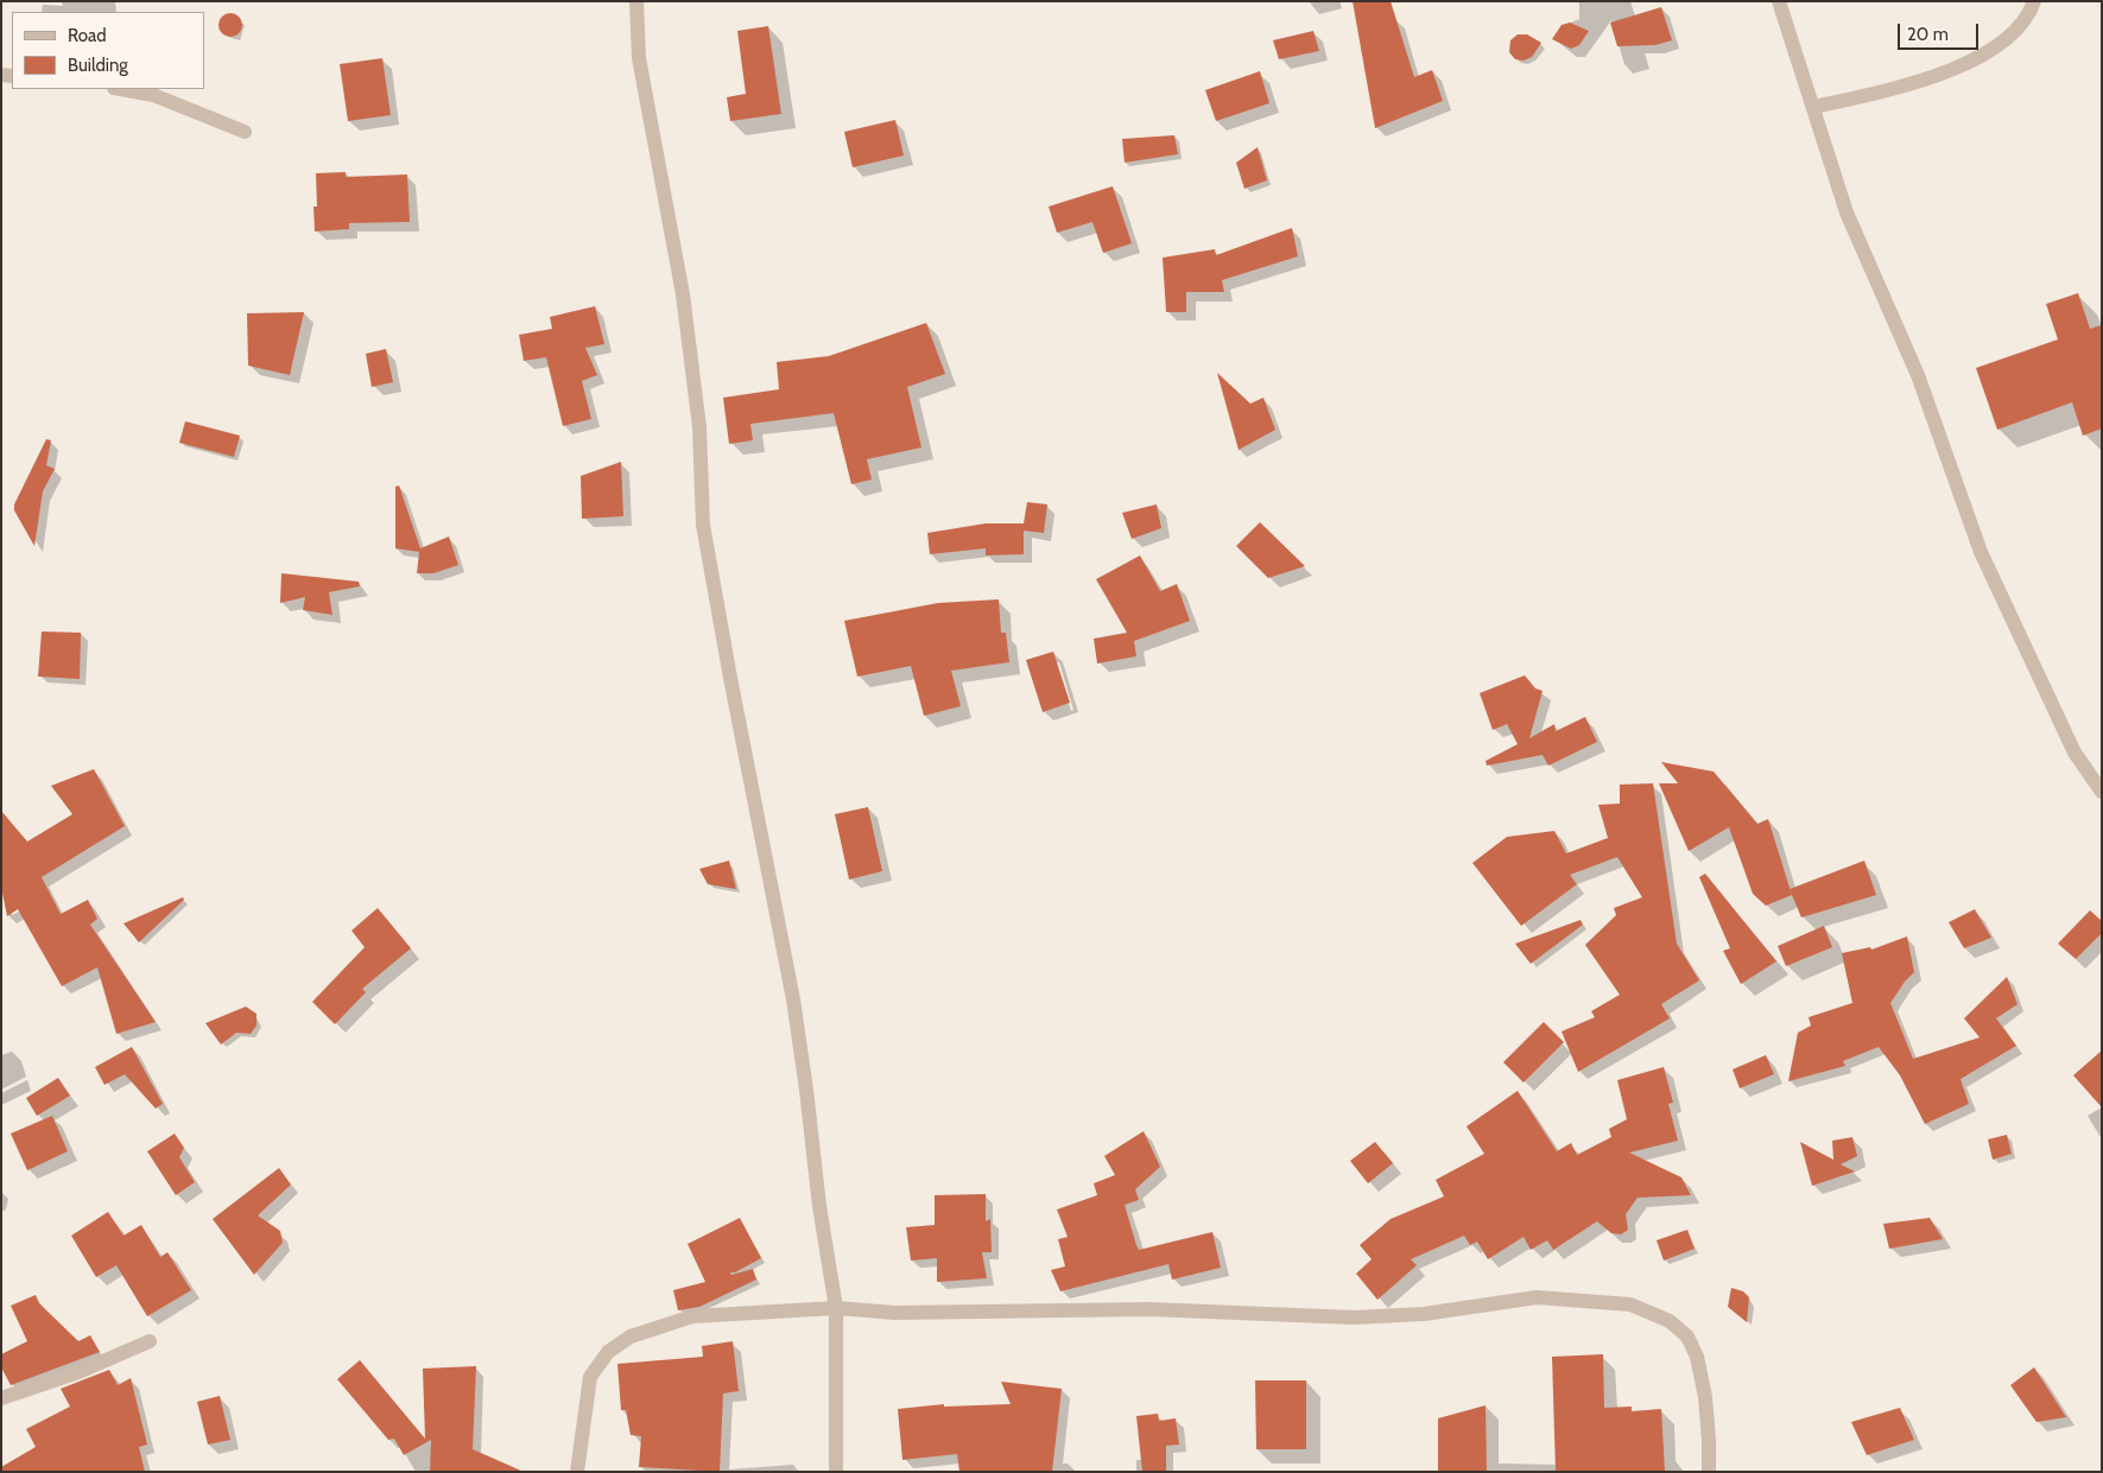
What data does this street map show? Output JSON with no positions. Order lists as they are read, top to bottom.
{
  "legend": ["Road", "Building"],
  "scale_bar": "20 m"
}
